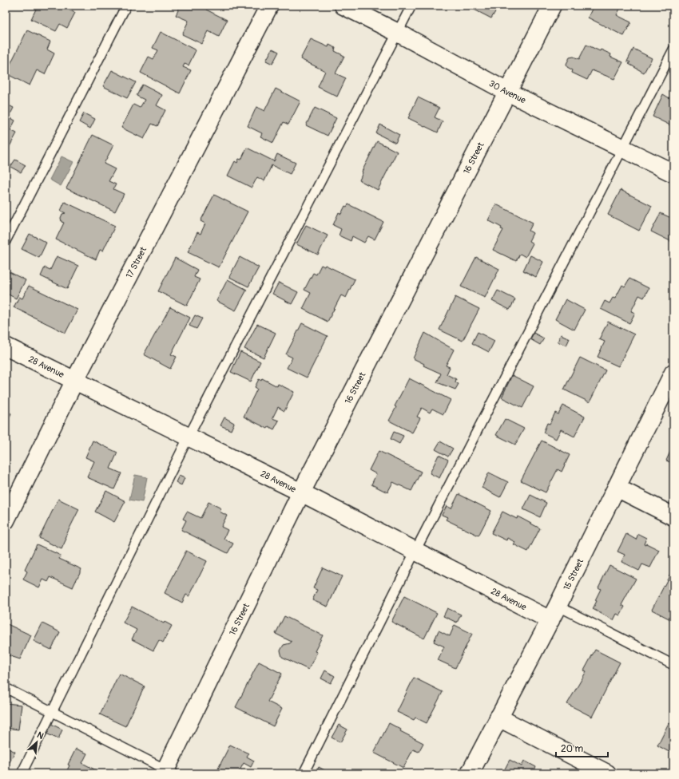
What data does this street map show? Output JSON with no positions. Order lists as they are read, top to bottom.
{
  "streets": {
    "street": [
      "30 Avenue",
      "16 Street",
      "17 Street",
      "28 Avenue",
      "15 Street"
    ]
  },
  "crossings": [
    ["30 Avenue", "16 Street"],
    ["16 Street", "28 Avenue"],
    ["17 Street", "28 Avenue"],
    ["28 Avenue", "15 Street"]
  ],
  "scale_bar": "20 m",
  "north": "top right"
}
